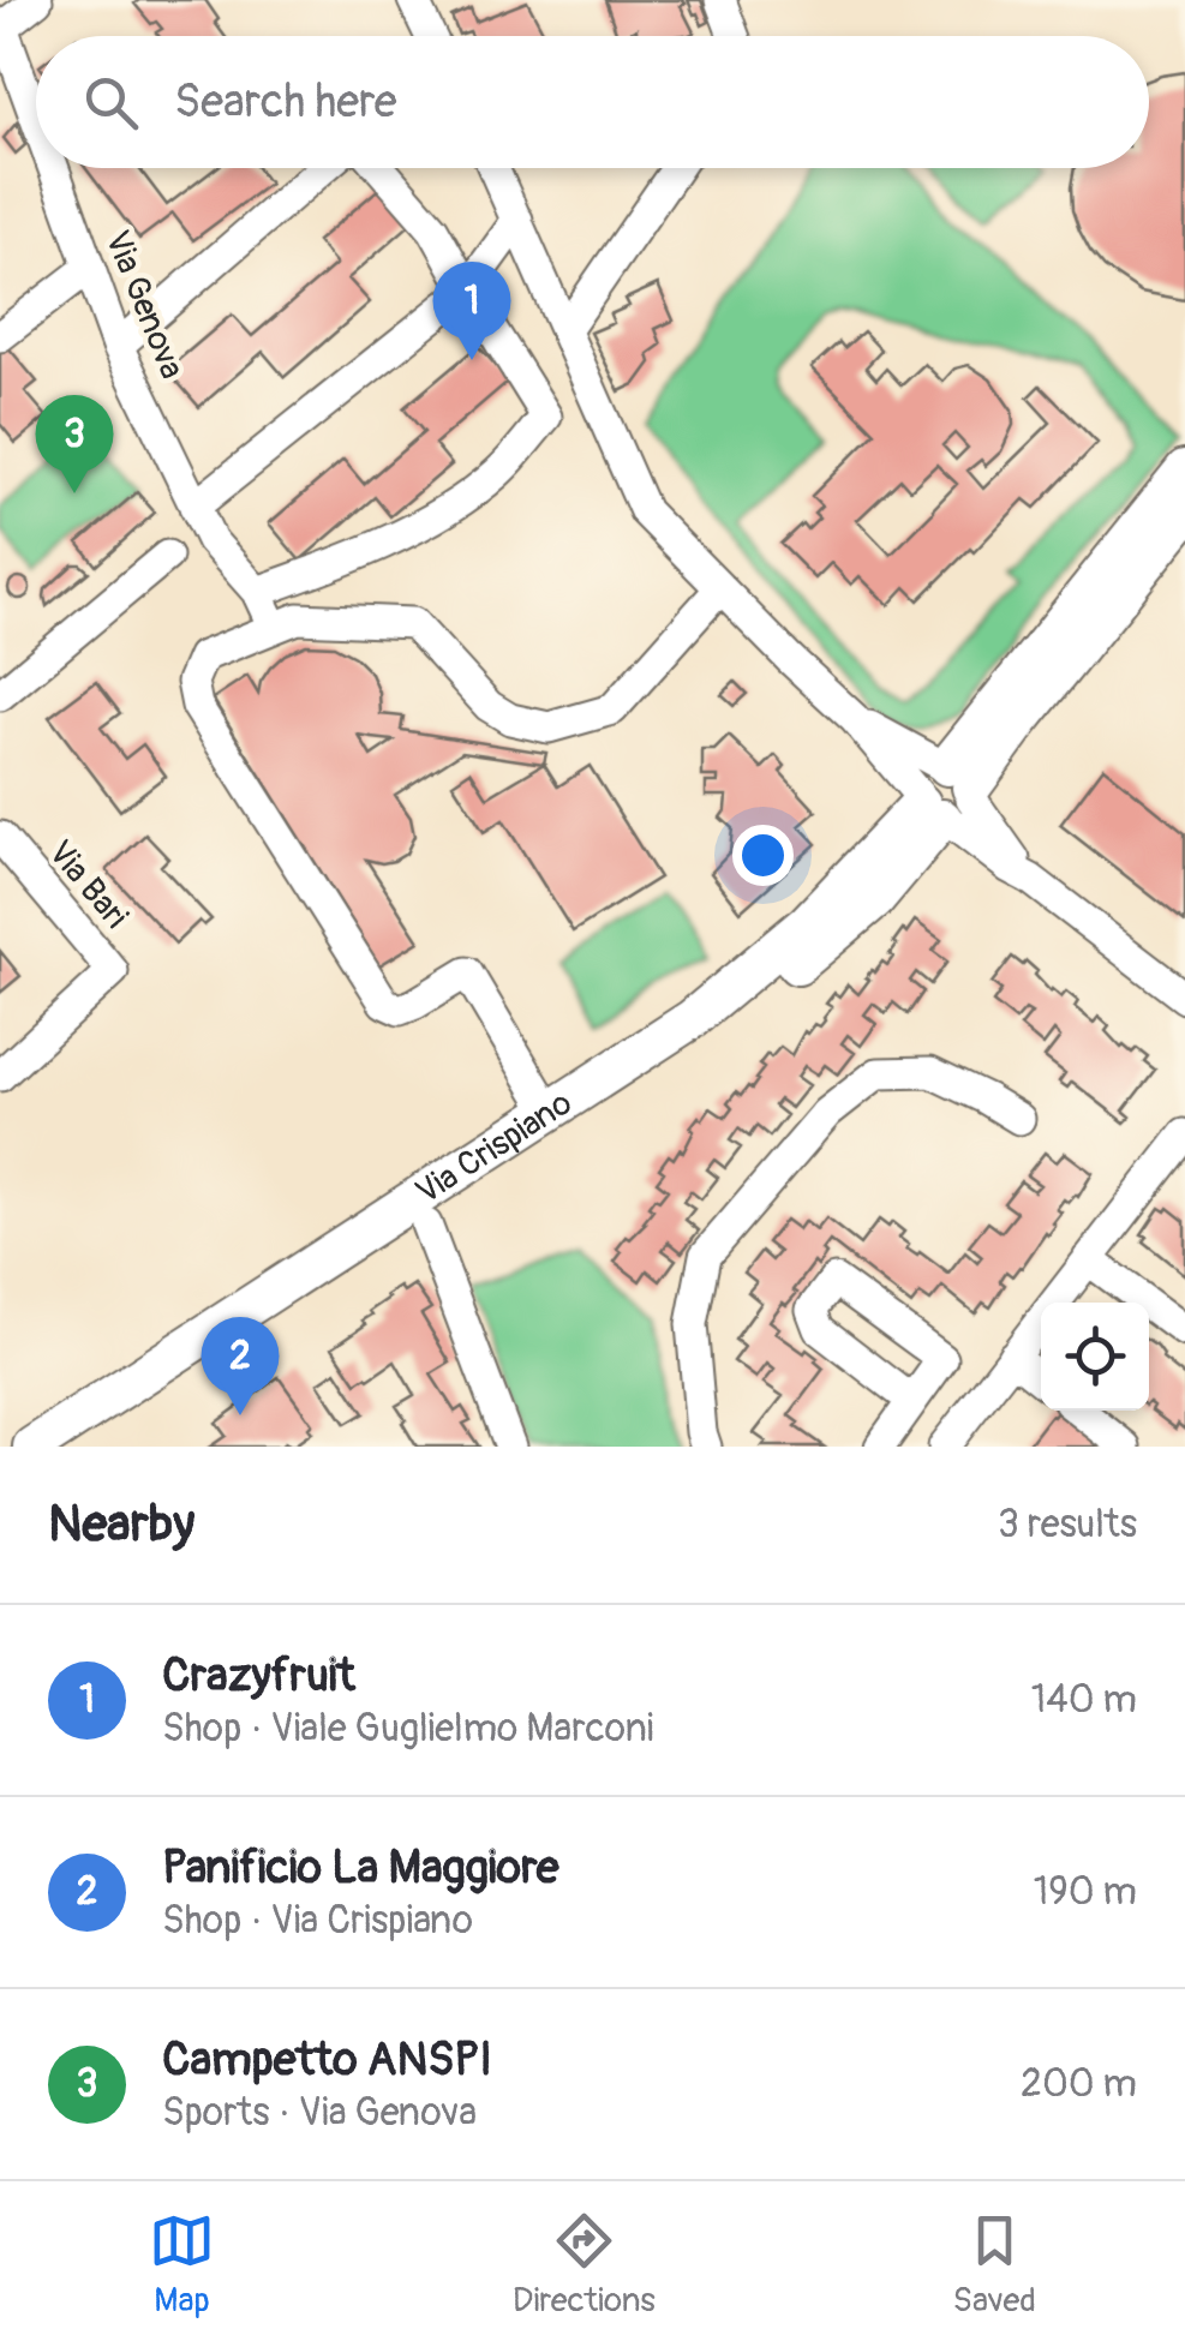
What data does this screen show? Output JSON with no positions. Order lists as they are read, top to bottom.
{
  "streets": {
    "main road": ["Via Crispiano"],
    "street": ["Via Genova", "Via Bari"]
  },
  "page": {
    "search": "Search here",
    "pins": ["1", "3", "2"],
    "heading": ["Nearby", "3 results"],
    "list": [
      {
        "mark": "1",
        "name": "Crazyfruit",
        "note": "Shop · Viale Guglielmo Marconi",
        "value": "140 m"
      },
      {
        "mark": "2",
        "name": "Panificio La Maggiore",
        "note": "Shop · Via Crispiano",
        "value": "190 m"
      },
      {
        "mark": "3",
        "name": "Campetto ANSPI",
        "note": "Sports · Via Genova",
        "value": "200 m"
      }
    ],
    "nav": ["Map", "Directions", "Saved"]
  }
}
